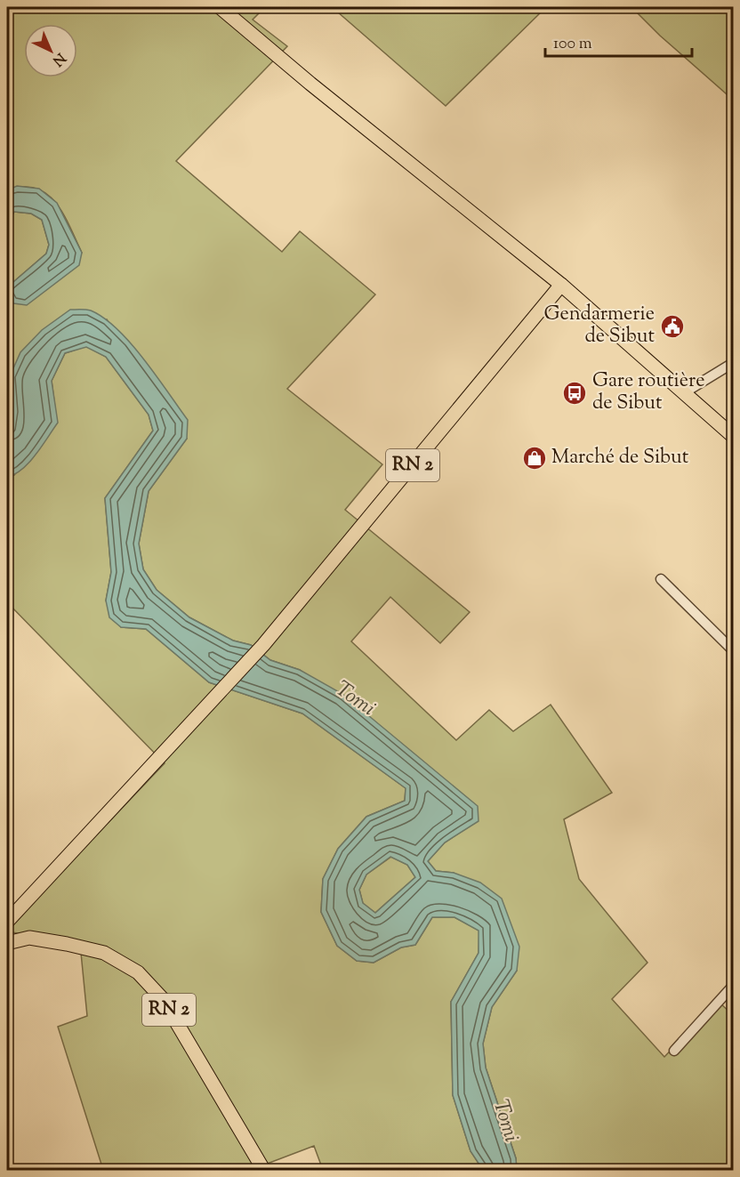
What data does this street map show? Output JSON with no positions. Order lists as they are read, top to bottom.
{
  "streets": {
    "main road": ["RN 2"]
  },
  "water": ["Tomi"],
  "places": {
    "public building": ["Gendarmerie de Sibut"],
    "bus stop": ["Gare routière de Sibut"],
    "shop": ["Marché de Sibut"]
  },
  "scale_bar": "100 m",
  "north": "bottom right"
}
